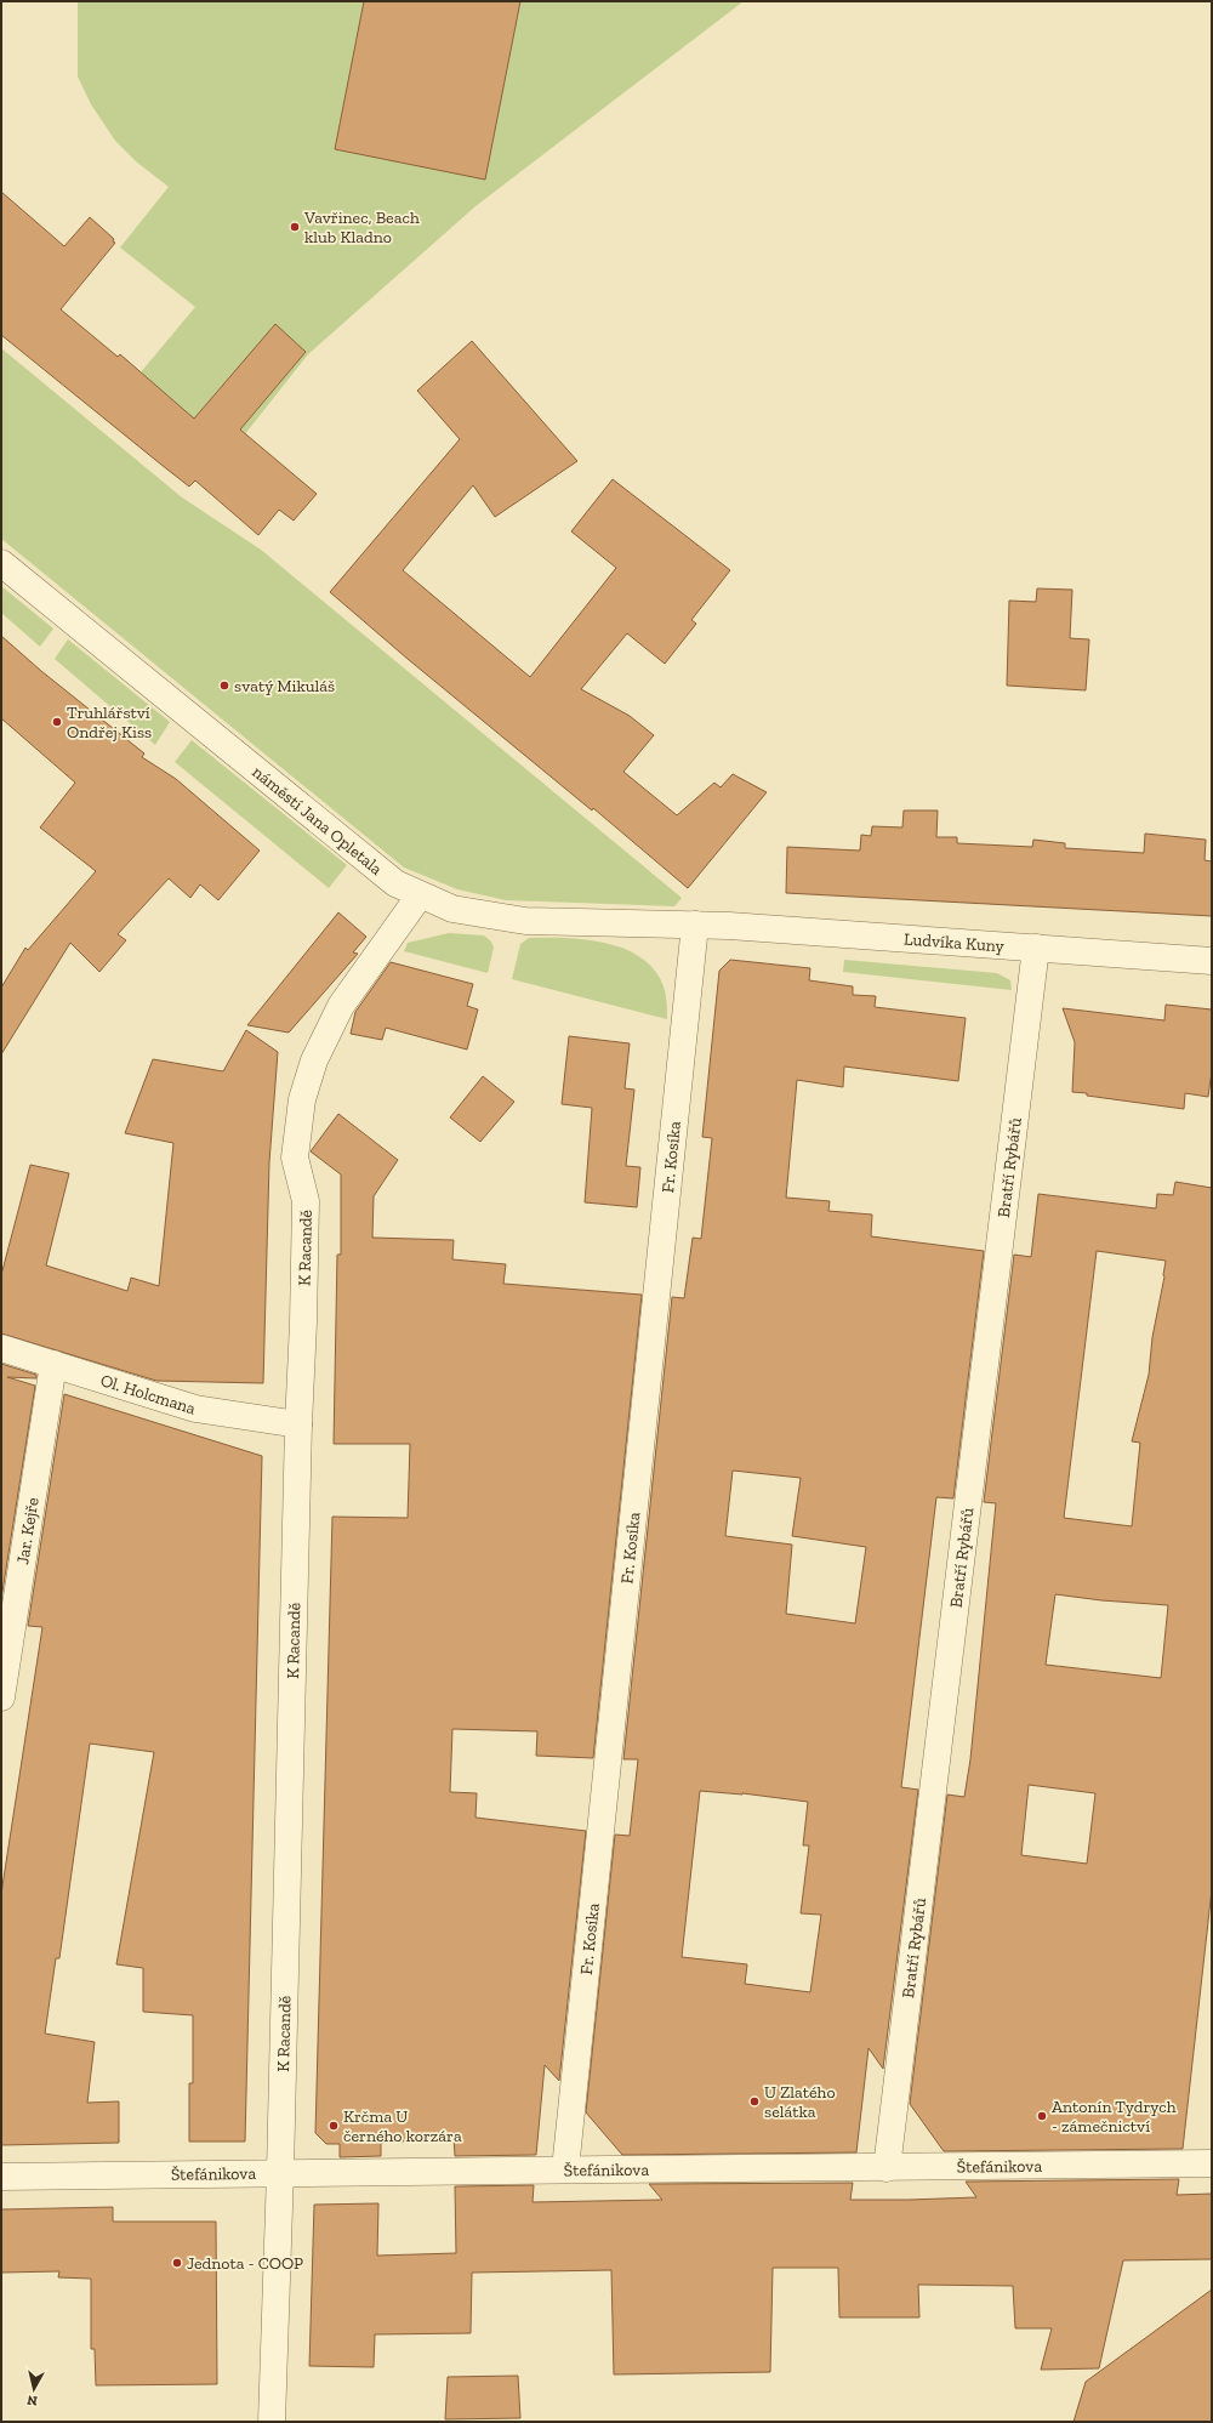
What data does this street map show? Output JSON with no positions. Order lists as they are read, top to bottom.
{
  "streets": {
    "street": [
      "náměstí Jana Opletala",
      "Ludvíka Kuny",
      "Fr. Kosíka",
      "Bratří Rybářů",
      "K Racandě",
      "Ol. Holcmana",
      "Jar. Kejře",
      "Štefánikova"
    ]
  },
  "crossings": [
    ["náměstí Jana Opletala", "Ludvíka Kuny"],
    ["náměstí Jana Opletala", "Fr. Kosíka"],
    ["náměstí Jana Opletala", "K Racandě"],
    ["Ludvíka Kuny", "Fr. Kosíka"],
    ["Ludvíka Kuny", "Bratří Rybářů"],
    ["Fr. Kosíka", "Štefánikova"],
    ["Bratří Rybářů", "Štefánikova"],
    ["K Racandě", "Ol. Holcmana"],
    ["K Racandě", "Štefánikova"],
    ["Ol. Holcmana", "Jar. Kejře"]
  ],
  "places": [
    "Vavřinec, Beach klub Kladno",
    "svatý Mikuláš",
    "Truhlářství Ondřej Kiss",
    "U Zlatého selátka",
    "Antonín Tydrych - zámečnictví",
    "Krčma U černého korzára",
    "Jednota - COOP"
  ],
  "north": "bottom"
}
